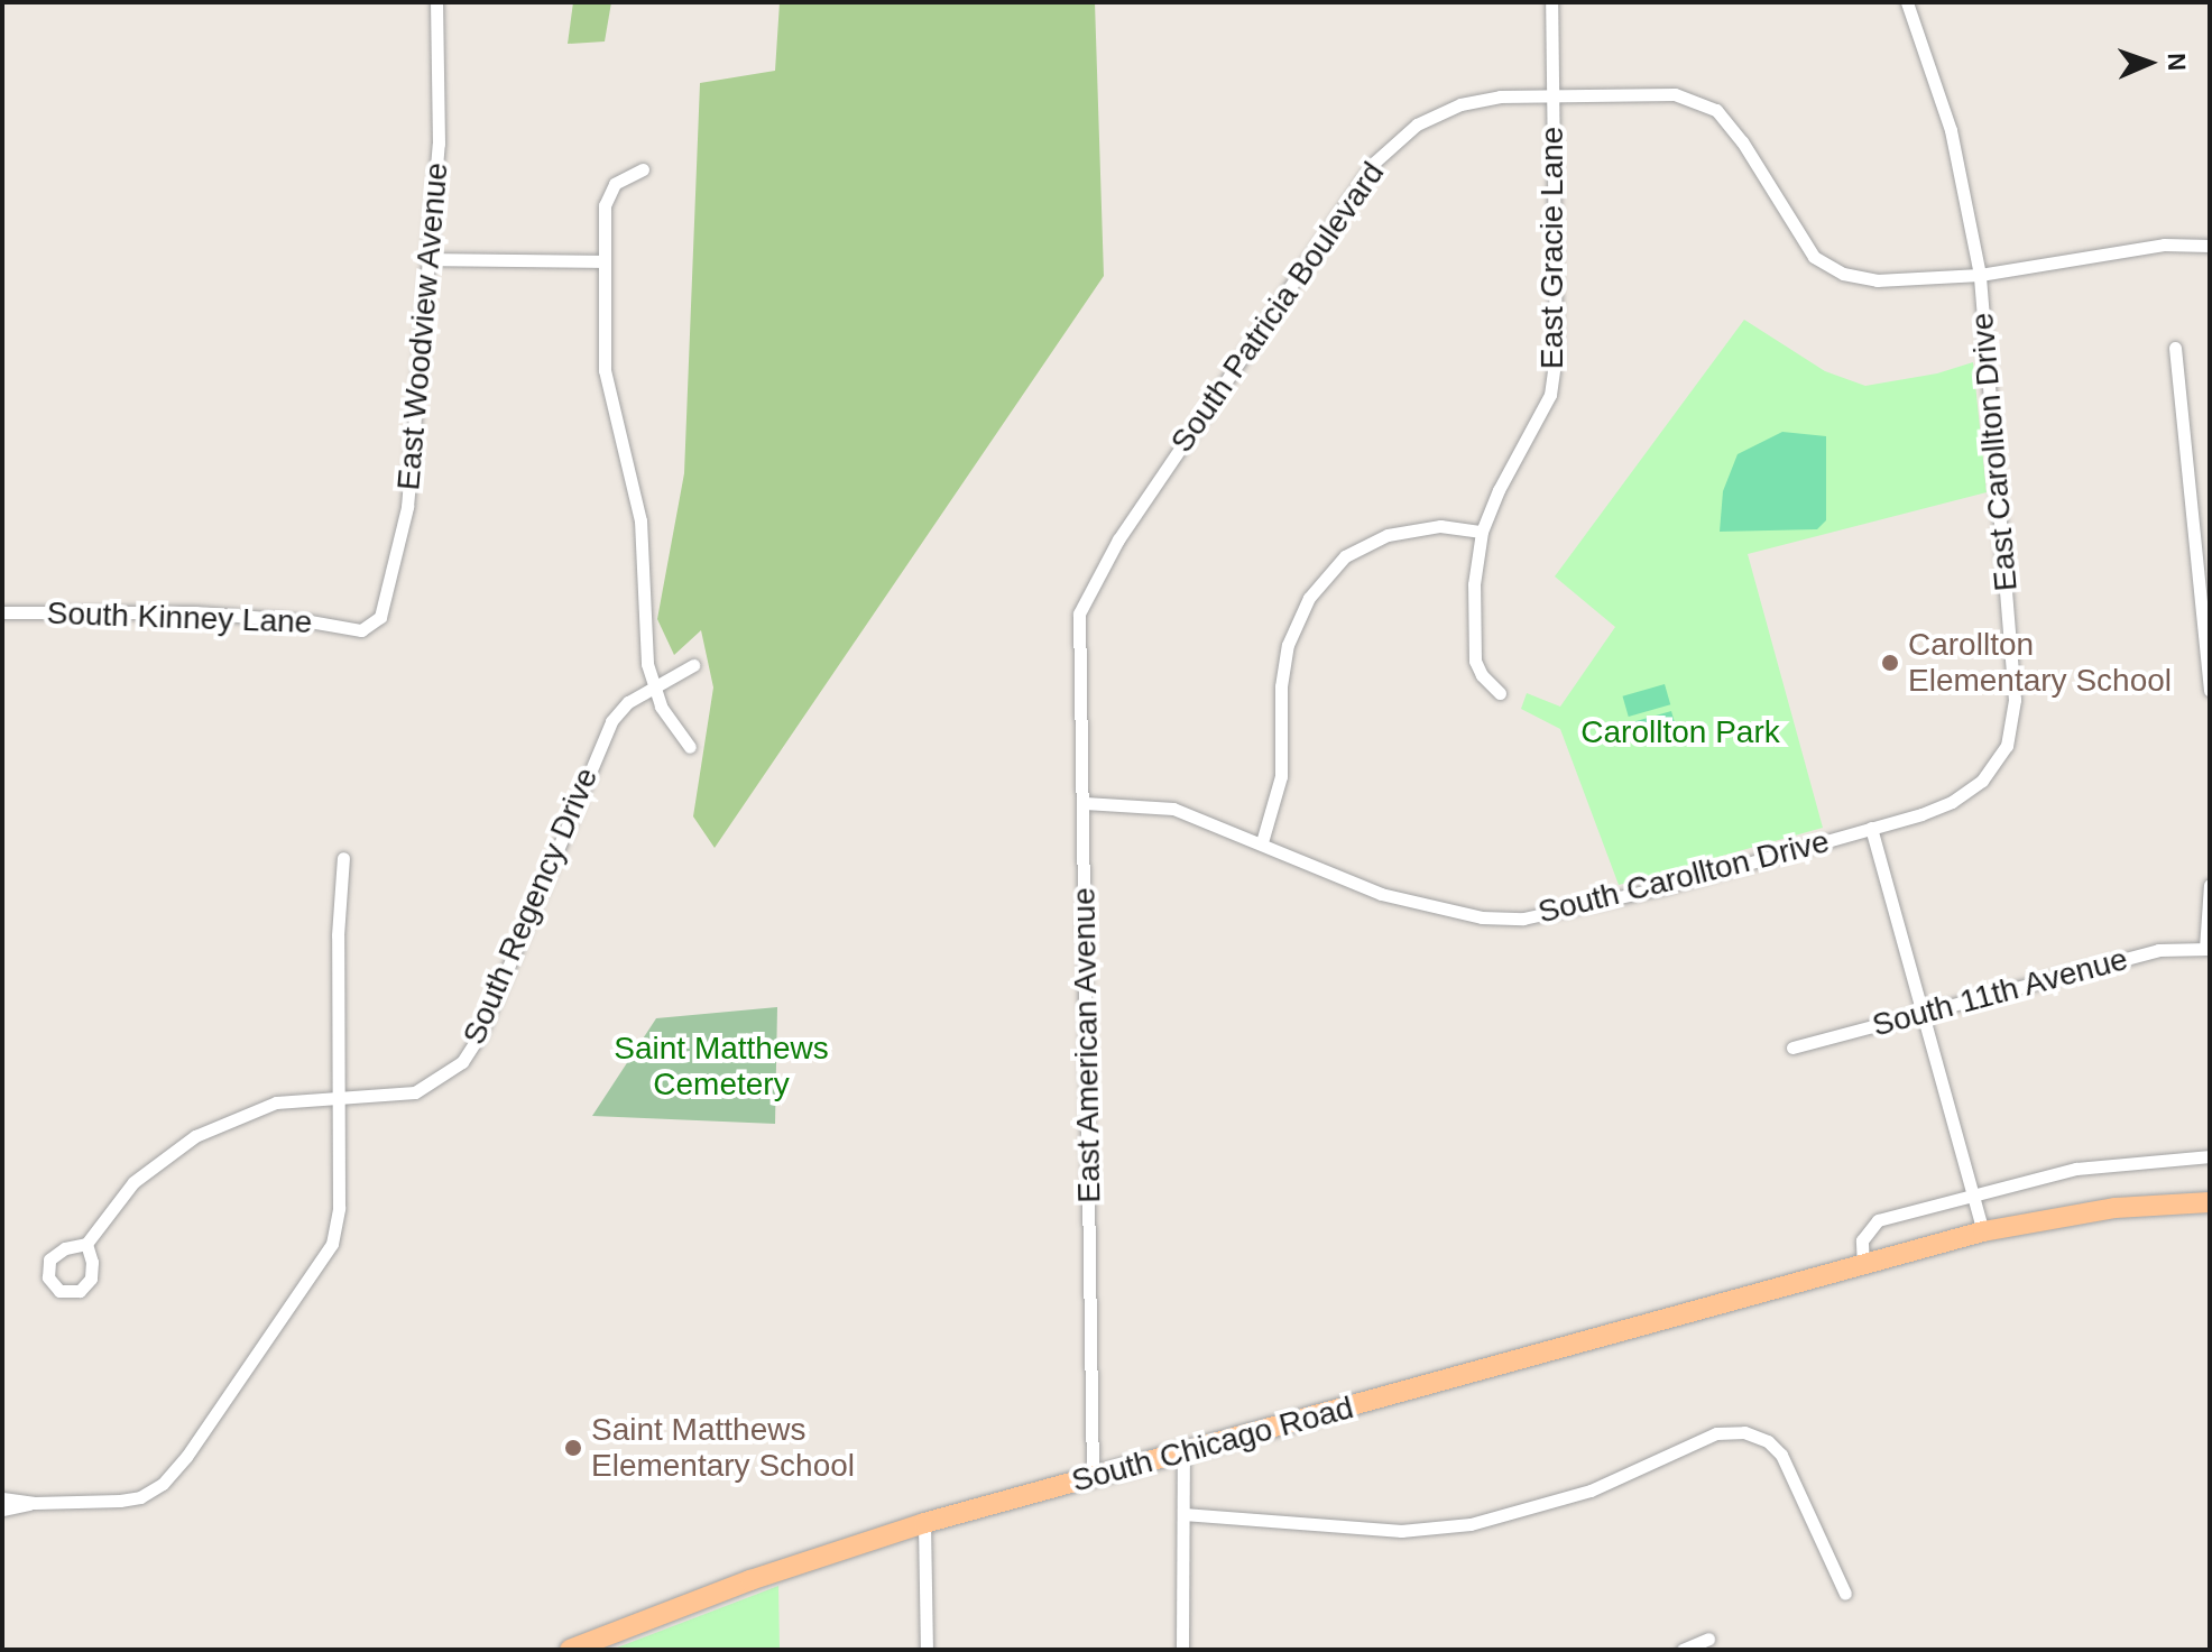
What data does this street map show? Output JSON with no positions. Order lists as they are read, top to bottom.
{
  "streets": {
    "main road": ["South Chicago Road"],
    "street": [
      "East Gracie Lane",
      "South Patricia Boulevard",
      "East Woodview Avenue",
      "East Carollton Drive",
      "South Kinney Lane",
      "South Carollton Drive",
      "South Regency Drive",
      "South 11th Avenue",
      "East American Avenue"
    ]
  },
  "crossings": [
    ["East Gracie Lane", "South Patricia Boulevard"],
    ["South Patricia Boulevard", "East Carollton Drive"],
    ["South Patricia Boulevard", "East American Avenue"],
    ["East Woodview Avenue", "South Kinney Lane"],
    ["East Carollton Drive", "South Carollton Drive"],
    ["South Carollton Drive", "East American Avenue"],
    ["East American Avenue", "South Chicago Road"]
  ],
  "parks": ["Carollton Park", "Saint Matthews Cemetery"],
  "places": ["Carollton Elementary School", "Saint Matthews Elementary School"],
  "north": "right"
}
